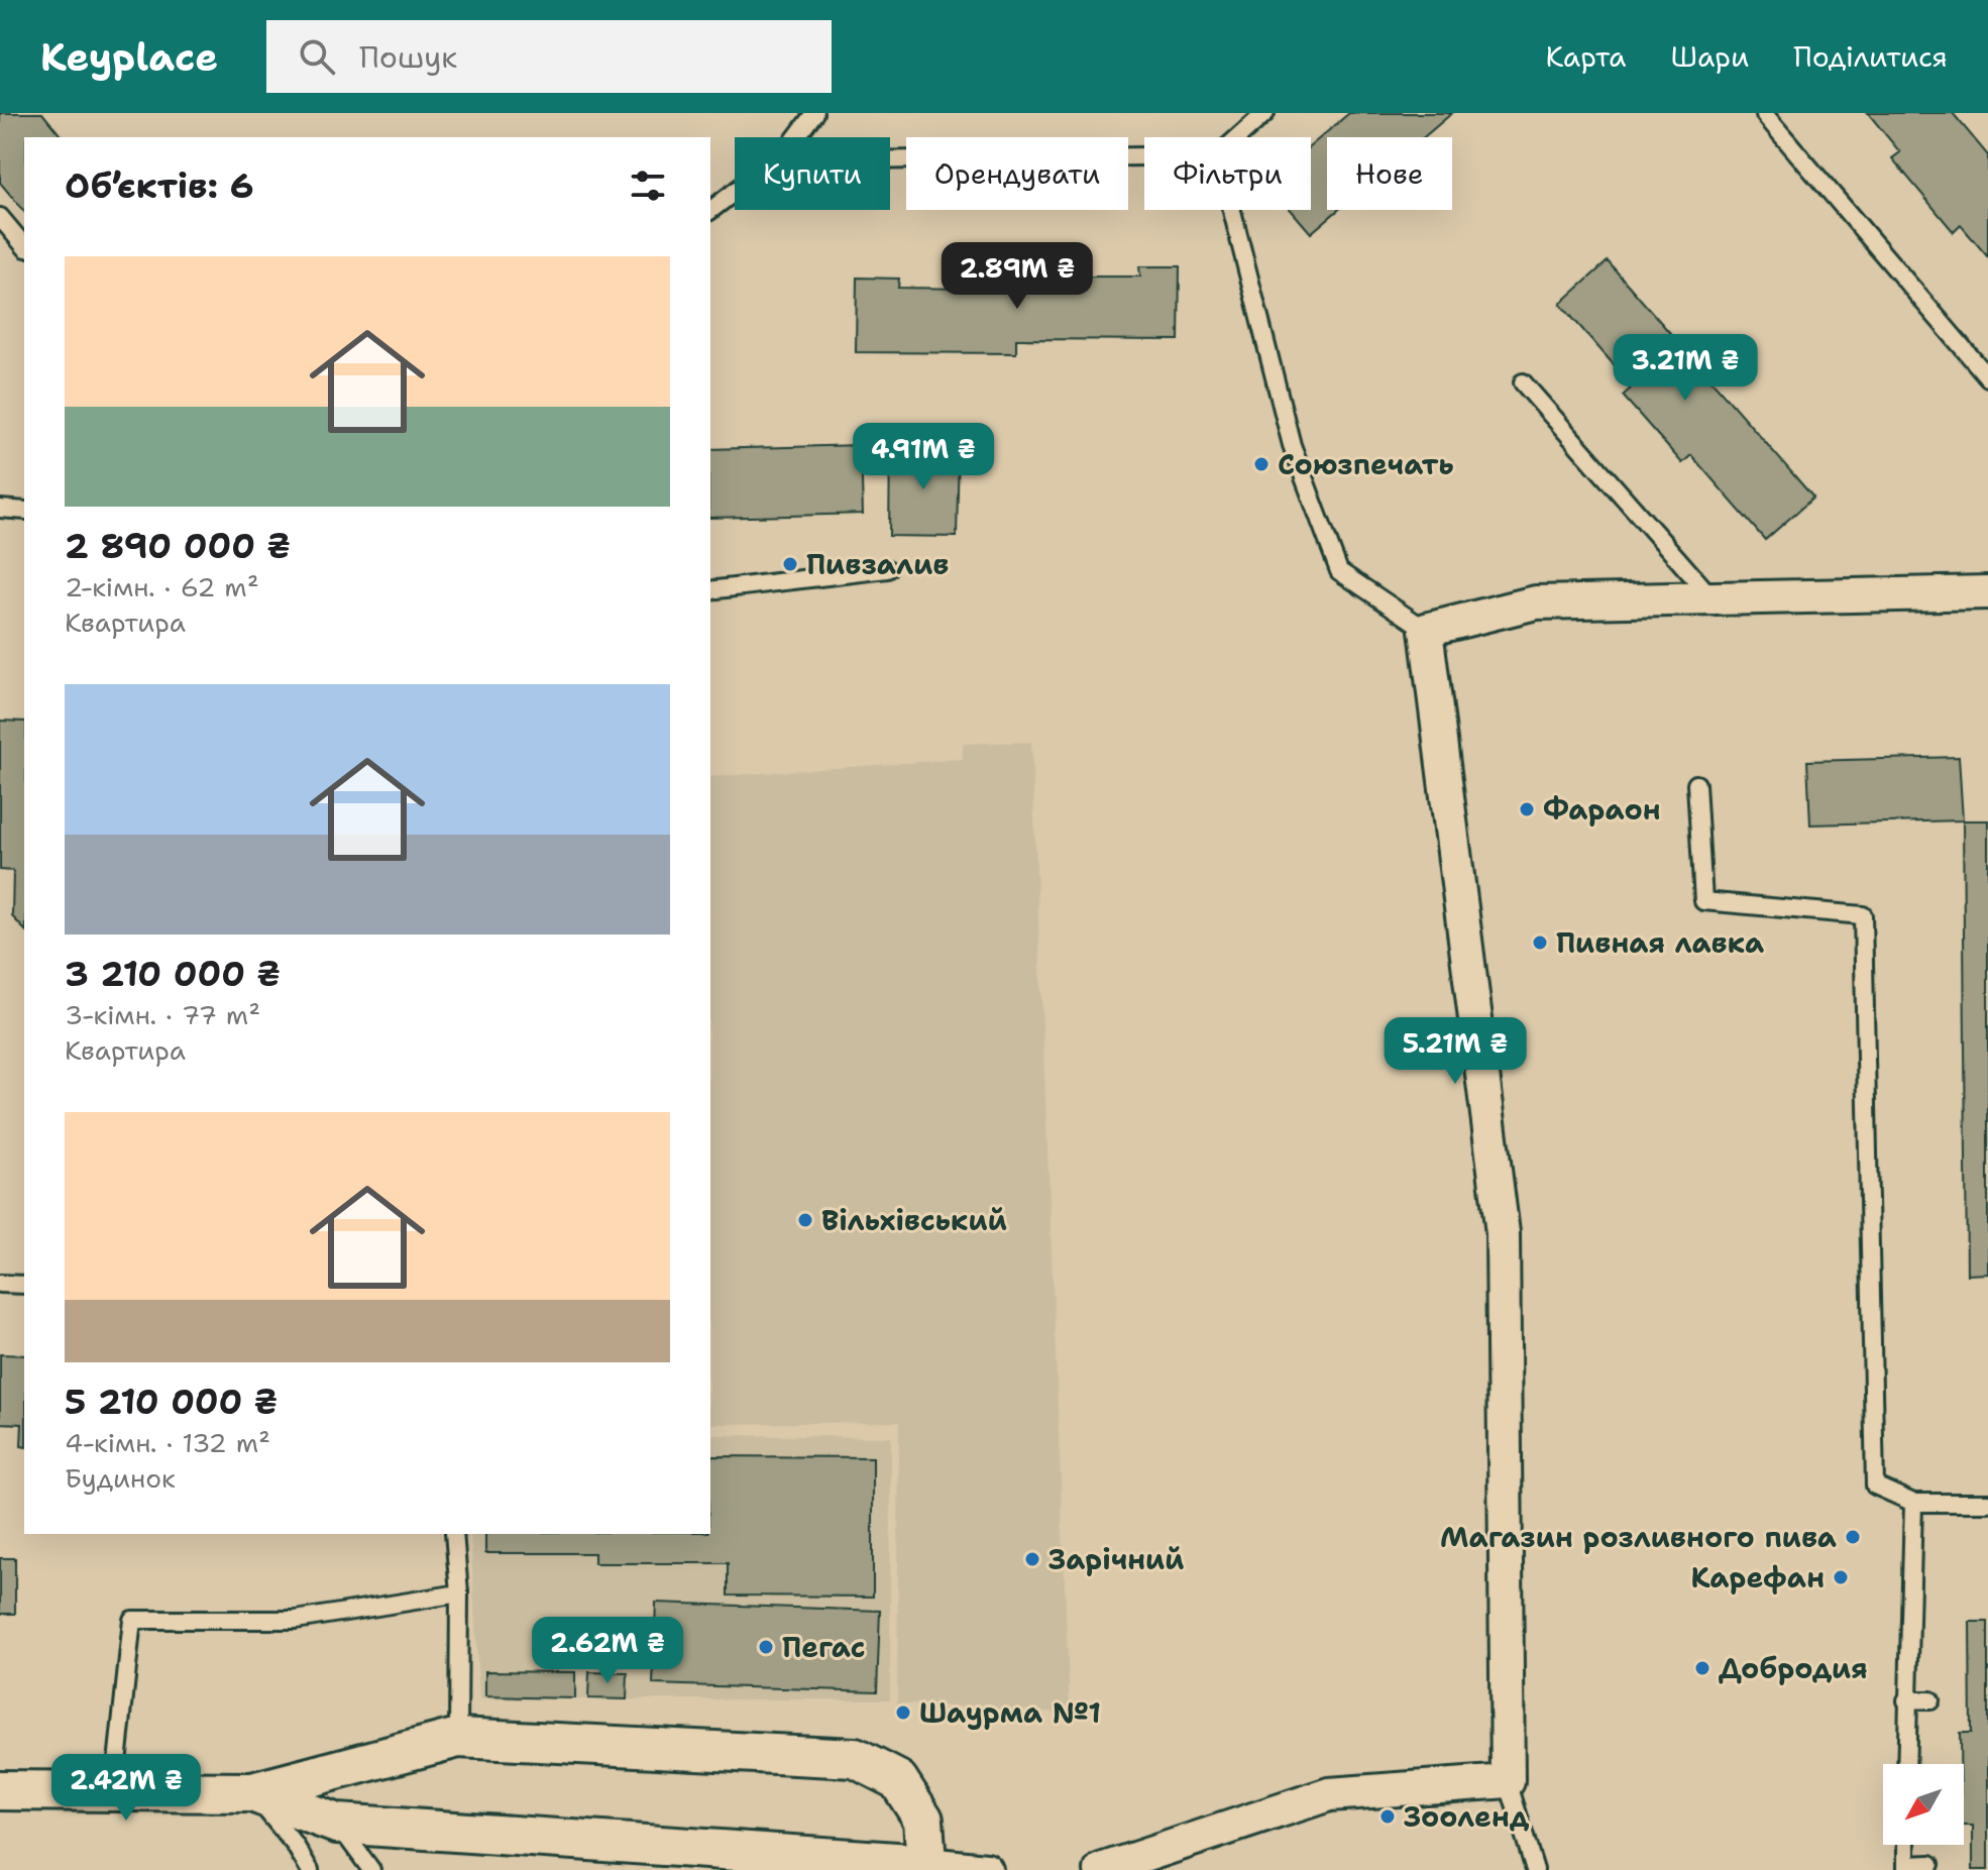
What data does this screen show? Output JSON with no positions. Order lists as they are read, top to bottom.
{
  "places": [
    "Союзпечать",
    "Пивзалив",
    "Фараон",
    "Пивная лавка",
    "Вільхівський",
    "Магазин розливного пива",
    "Зарічний",
    "Карефан",
    "Пегас",
    "Добродия",
    "Шаурма №1",
    "Зооленд"
  ],
  "north": "bottom left",
  "page": {
    "header": "Keyplace",
    "search": "Пошук",
    "nav": ["Карта", "Шари", "Поділитися"],
    "chip": [
      "Купити",
      "Орендувати",
      "Фільтри",
      "Нове"
    ],
    "heading": "Об’єктів: 6",
    "list": [
      {
        "name": "2 890 000 ₴",
        "note": "2-кімн. · 62 m² · Квартира"
      },
      {
        "name": "3 210 000 ₴",
        "note": "3-кімн. · 77 m² · Квартира"
      },
      {
        "name": "5 210 000 ₴",
        "note": "4-кімн. · 132 m² · Будинок"
      }
    ],
    "price": [
      "2.89M ₴",
      "3.21M ₴",
      "4.91M ₴",
      "5.21M ₴",
      "2.62M ₴",
      "2.42M ₴"
    ]
  }
}
